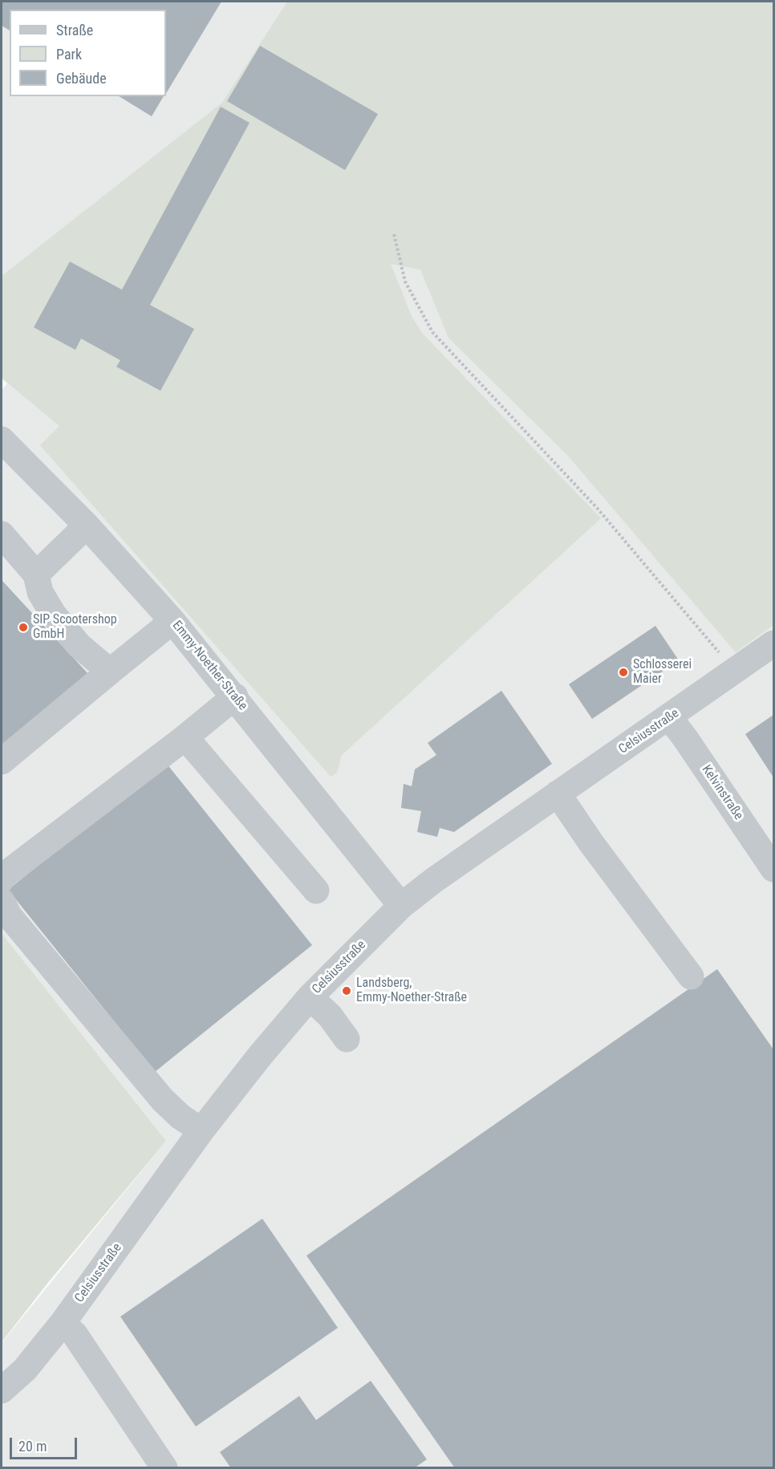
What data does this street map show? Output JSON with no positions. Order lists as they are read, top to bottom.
{
  "streets": {
    "street": ["Emmy-Noether-Straße", "Celsiusstraße", "Kelvinstraße"]
  },
  "crossings": [
    ["Emmy-Noether-Straße", "Celsiusstraße"],
    ["Celsiusstraße", "Kelvinstraße"]
  ],
  "places": ["SIP Scootershop GmbH", "Schlosserei Maier", "Landsberg, Emmy-Noether-Straße"],
  "legend": ["Straße", "Park", "Gebäude"],
  "scale_bar": "20 m"
}
